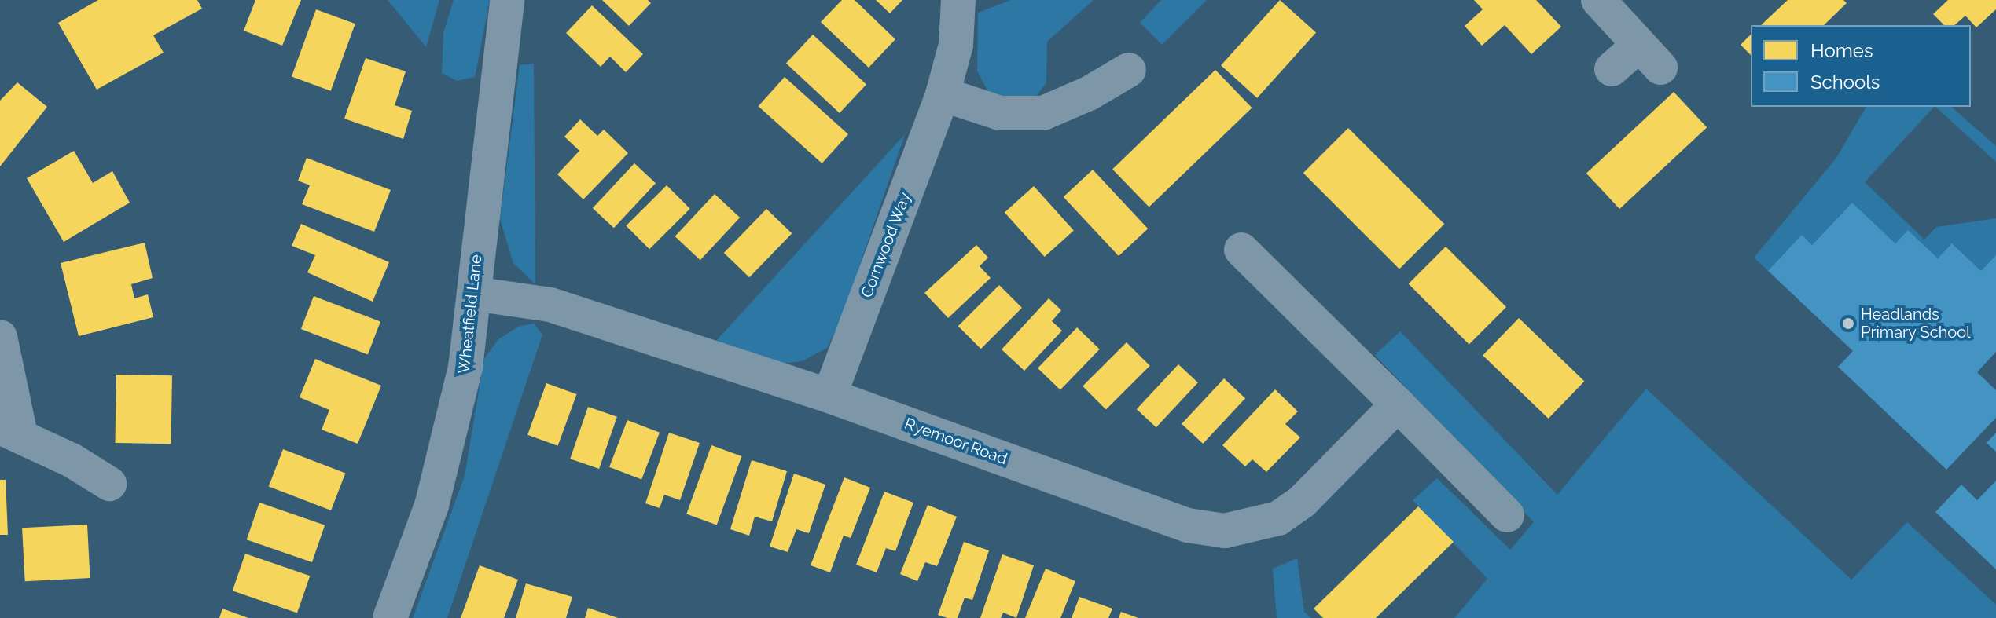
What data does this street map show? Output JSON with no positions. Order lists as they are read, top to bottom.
{
  "streets": {
    "street": ["Cornwood Way", "Wheatfield Lane", "Ryemoor Road"]
  },
  "crossings": [
    ["Cornwood Way", "Ryemoor Road"],
    ["Wheatfield Lane", "Ryemoor Road"]
  ],
  "places": ["Headlands Primary School"],
  "legend": ["Homes", "Schools"]
}
